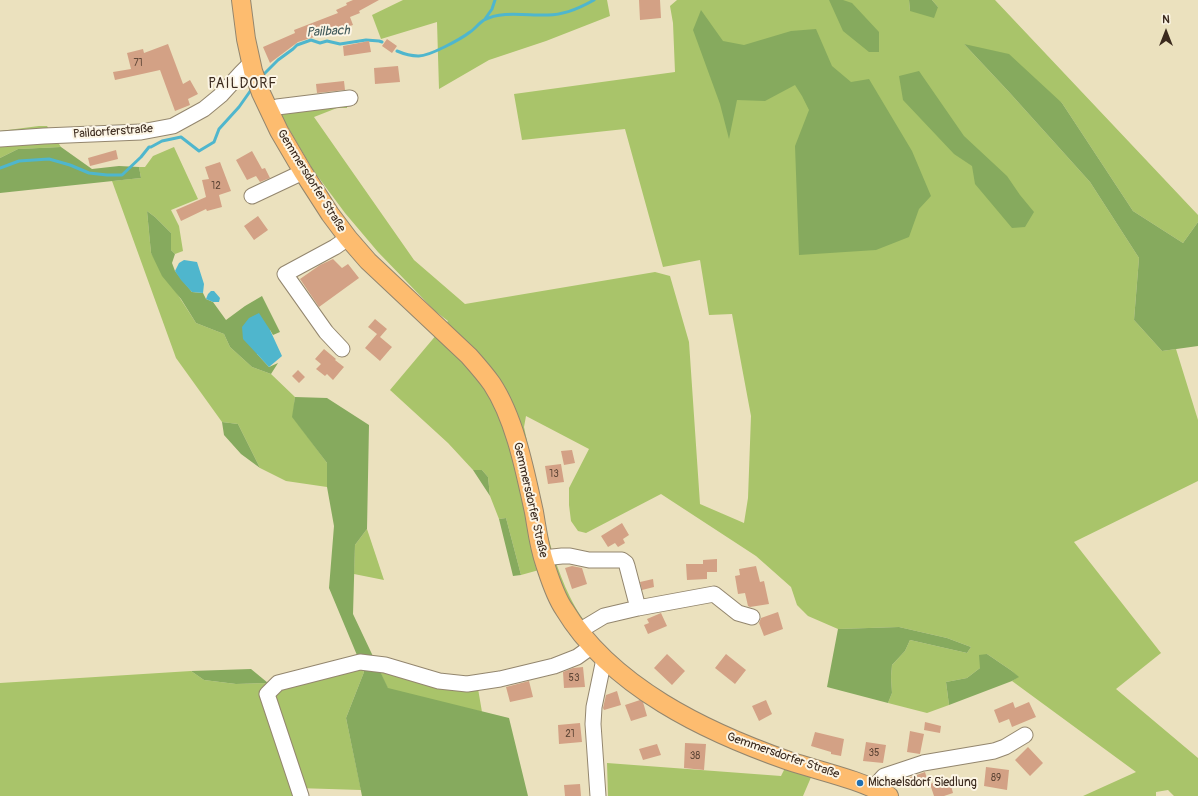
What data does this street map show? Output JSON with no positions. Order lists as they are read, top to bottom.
{
  "streets": {
    "main road": ["Gemmersdorfer Straße"],
    "street": ["Paildorferstraße"]
  },
  "crossings": [
    ["Paildorferstraße", "Gemmersdorfer Straße"]
  ],
  "districts": ["PAILDORF"],
  "water": ["Pailbach"],
  "places": ["Michaelsdorf Siedlung"],
  "house_numbers": [
    "71",
    "12",
    "13",
    "53",
    "21",
    "35",
    "38",
    "89"
  ],
  "north": "top"
}
